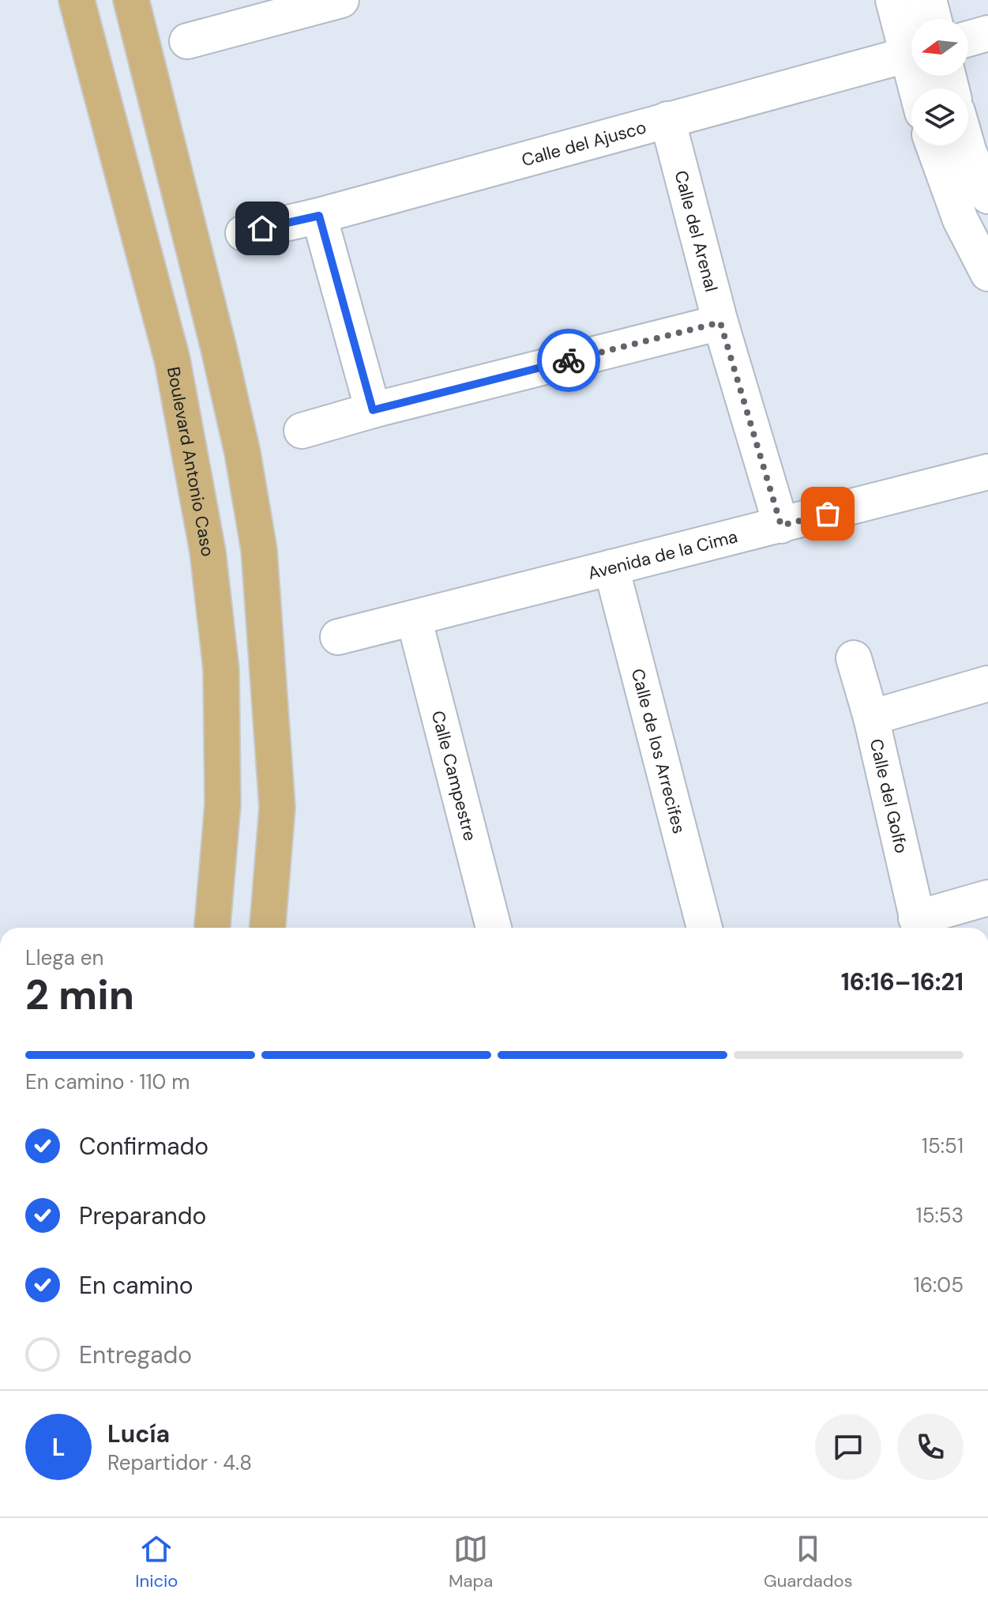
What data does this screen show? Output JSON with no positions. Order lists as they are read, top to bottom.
{
  "streets": {
    "main road": ["Boulevard Antonio Caso"],
    "street": [
      "Calle del Ajusco",
      "Calle del Arenal",
      "Avenida de la Cima",
      "Calle de los Arrecifes",
      "Calle Campestre",
      "Calle del Golfo"
    ]
  },
  "crossings": [
    ["Calle del Ajusco", "Calle del Arenal"],
    ["Calle del Arenal", "Avenida de la Cima"],
    ["Avenida de la Cima", "Calle de los Arrecifes"],
    ["Avenida de la Cima", "Calle Campestre"]
  ],
  "north": "left",
  "page": {
    "heading": ["2 min", "Llega en", "16:16–16:21"],
    "panel": ["Lucía", "Repartidor · 4.8"],
    "bar": "En camino · 110 m",
    "list": [
      ["Confirmado", "15:51"],
      ["Preparando", "15:53"],
      ["En camino", "16:05"],
      "Entregado"
    ],
    "round": "L",
    "tabs": ["Inicio", "Mapa", "Guardados"]
  }
}
